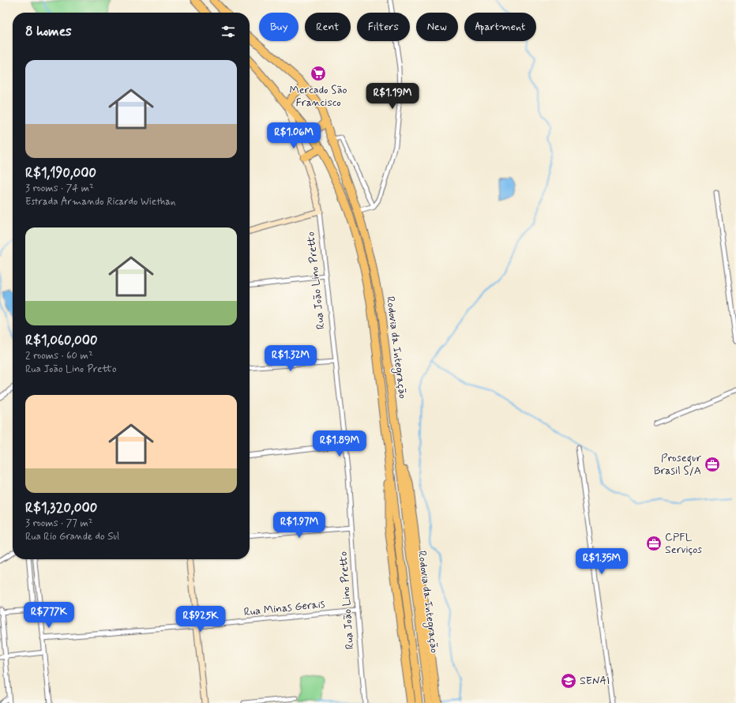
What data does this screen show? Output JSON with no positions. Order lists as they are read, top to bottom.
{
  "streets": {
    "highway": ["Rodovia da Integração"],
    "street": ["Rua João Lino Pretto", "Rua Minas Gerais"]
  },
  "crossings": [
    ["Rua João Lino Pretto", "Rodovia da Integração"],
    ["Rua João Lino Pretto", "Rua Minas Gerais"]
  ],
  "places": {
    "supermarket": ["Mercado São Francisco"],
    "office": ["Prosegur Brasil S/A", "CPFL Serviços"],
    "school or university": ["SENAI"]
  },
  "page": {
    "chip": [
      "Buy",
      "Rent",
      "Filters",
      "New",
      "Apartment"
    ],
    "heading": "8 homes",
    "list": [
      {
        "name": "R$1,190,000",
        "note": "3 rooms · 74 m² · Estrada Armando Ricardo Wiethan"
      },
      {
        "name": "R$1,060,000",
        "note": "2 rooms · 60 m² · Rua João Lino Pretto"
      },
      {
        "name": "R$1,320,000",
        "note": "3 rooms · 77 m² · Rua Rio Grande do Sul"
      }
    ],
    "price": [
      "R$1.19M",
      "R$1.06M",
      "R$1.32M",
      "R$1.89M",
      "R$1.97M",
      "R$1.35M",
      "R$777K",
      "R$925K"
    ]
  }
}
